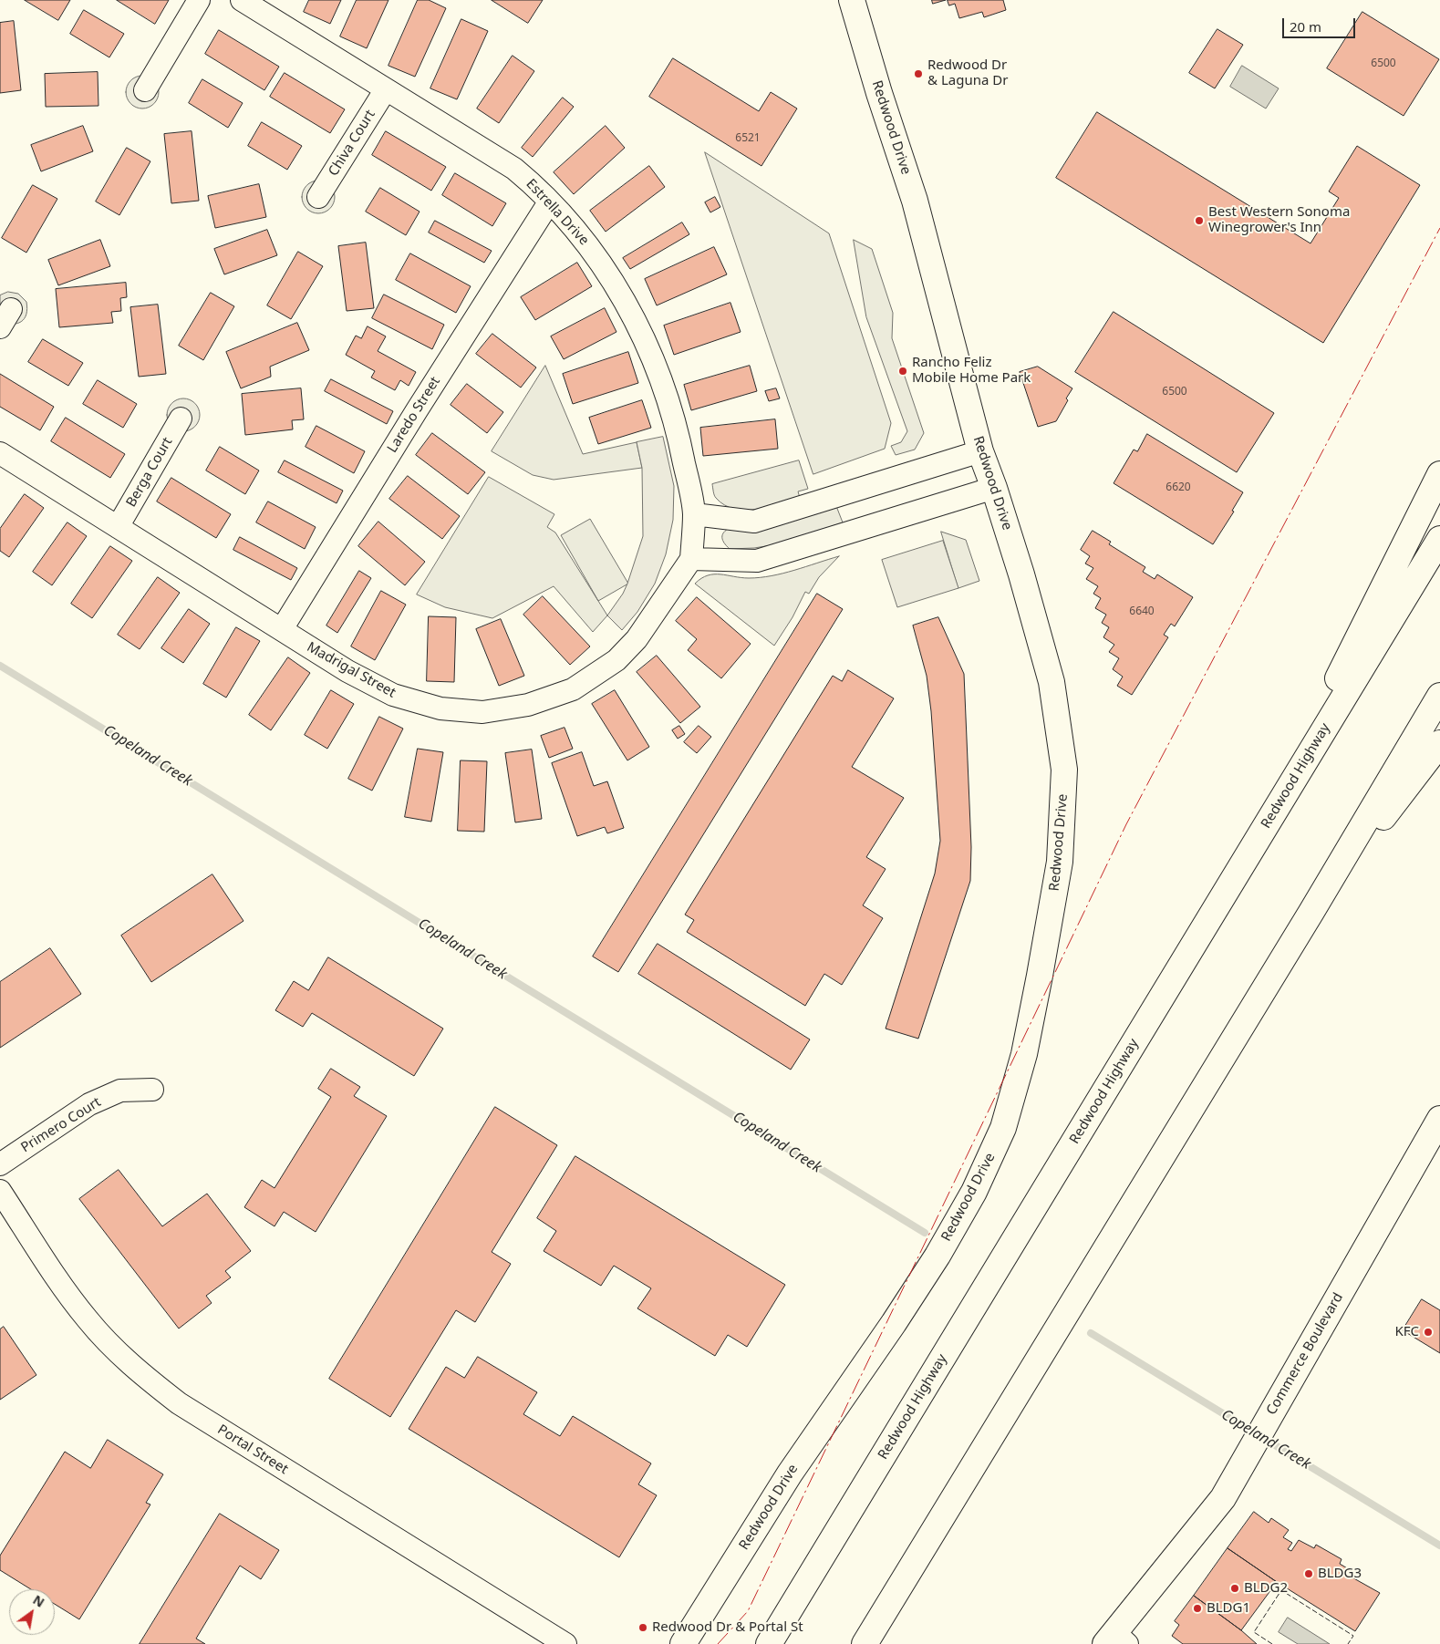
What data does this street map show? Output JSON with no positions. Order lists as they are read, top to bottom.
{
  "streets": {
    "main road": ["Redwood Drive", "Redwood Highway", "Commerce Boulevard"],
    "street": [
      "Chiva Court",
      "Estrella Drive",
      "Laredo Street",
      "Berga Court",
      "Madrigal Street",
      "Primero Court",
      "Portal Street"
    ]
  },
  "crossings": [
    ["Chiva Court", "Estrella Drive"],
    ["Estrella Drive", "Laredo Street"],
    ["Estrella Drive", "Madrigal Street"],
    ["Laredo Street", "Madrigal Street"],
    ["Berga Court", "Madrigal Street"]
  ],
  "water": ["Copeland Creek"],
  "places": [
    "Redwood Dr & Laguna Dr",
    "Best Western Sonoma Winegrower's Inn",
    "Rancho Feliz Mobile Home Park",
    "KFC",
    "BLDG3",
    "BLDG2",
    "BLDG1",
    "Redwood Dr & Portal St"
  ],
  "house_numbers": [
    "6500",
    "6521",
    "6500",
    "6620",
    "6640"
  ],
  "scale_bar": "20 m",
  "north": "top right"
}
